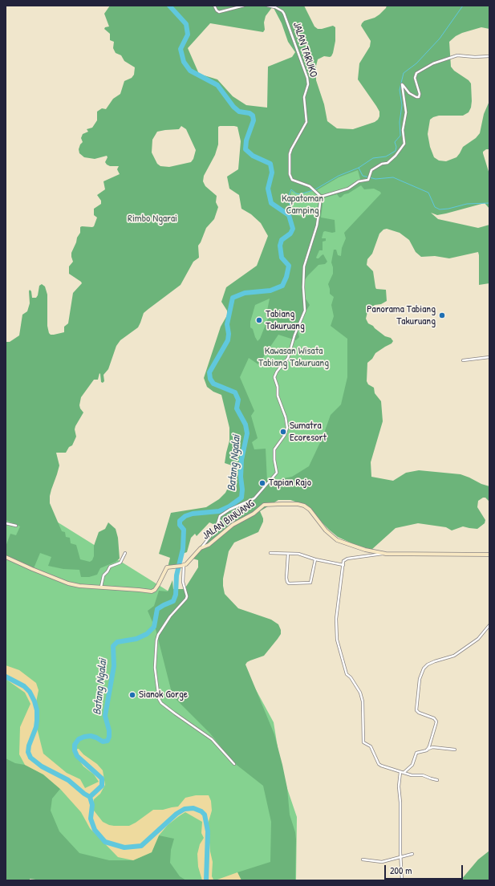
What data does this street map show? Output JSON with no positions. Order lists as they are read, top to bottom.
{
  "streets": {
    "main road": ["JALAN BINUANG"],
    "street": ["JALAN TARUKO"]
  },
  "water": ["Batang Ngalai"],
  "parks": ["Kapatoman Camping", "Rimbo Ngarai", "Kawasan Wisata Tabiang Takuruang"],
  "places": [
    "Panorama Tabiang Takuruang",
    "Tabiang Takuruang",
    "Sumatra Ecoresort",
    "Tapian Rajo",
    "Sianok Gorge"
  ],
  "scale_bar": "200 m"
}
